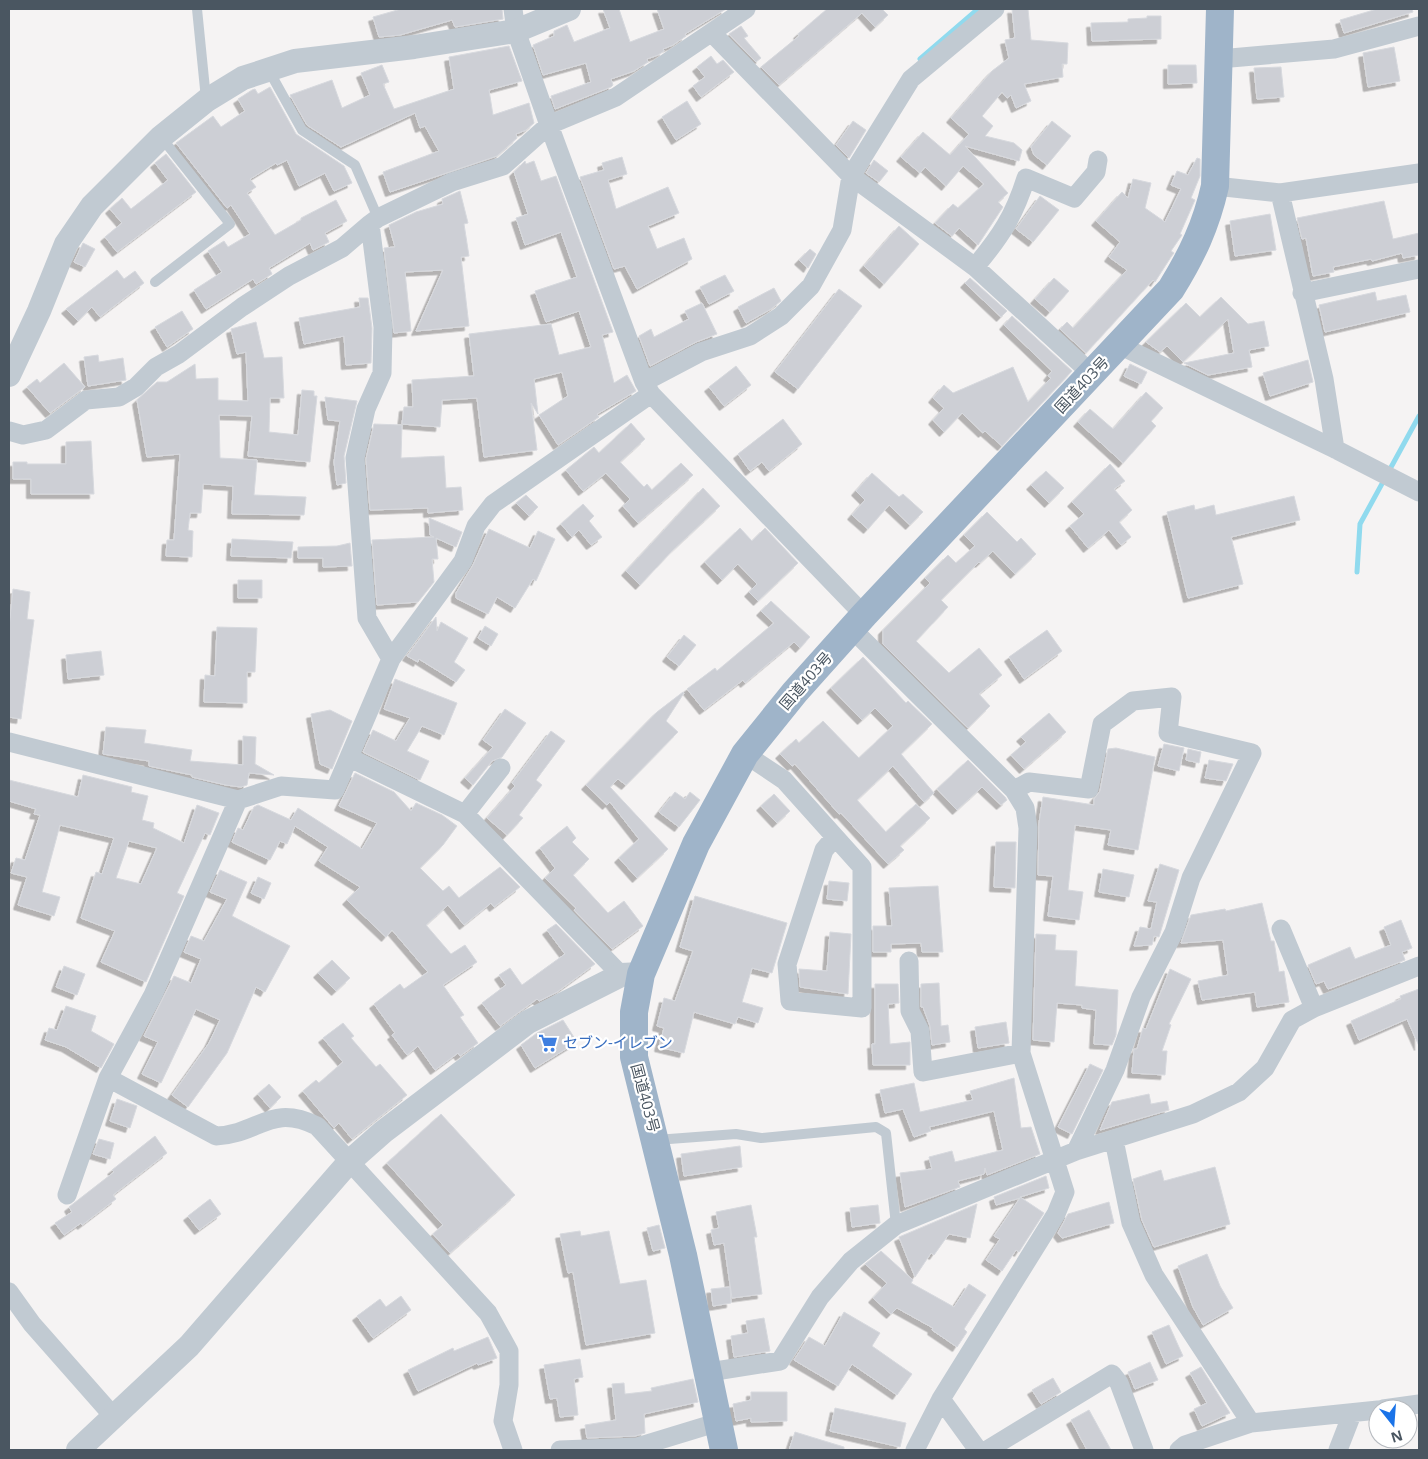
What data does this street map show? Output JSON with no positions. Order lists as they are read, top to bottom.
{
  "streets": {
    "highway": ["国道403号"]
  },
  "places": {
    "supermarket": ["セブン-イレブン"]
  },
  "north": "bottom"
}
